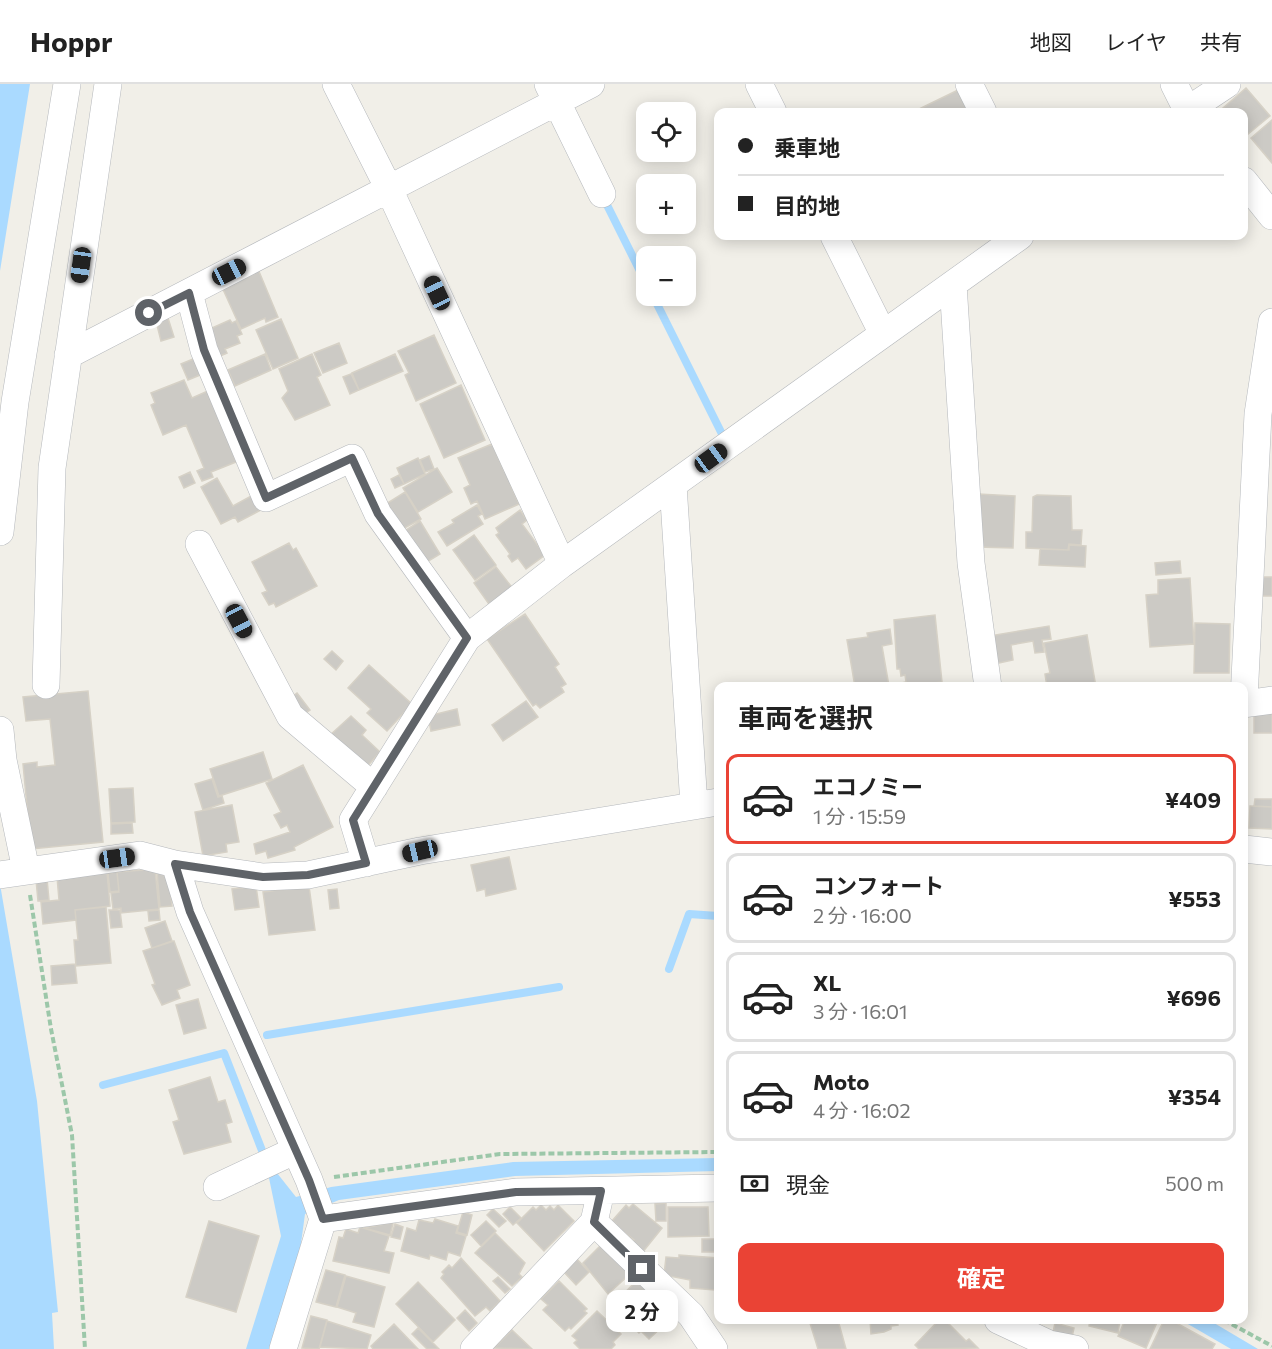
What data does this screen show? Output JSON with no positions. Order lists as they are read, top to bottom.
{
  "page": {
    "header": "Hoppr",
    "nav": ["地図", "レイヤ", "共有"],
    "map_buttons": ["+", "−"],
    "banner": ["乗車地", "目的地"],
    "heading": "車両を選択",
    "list": [
      {
        "name": "エコノミー",
        "note": "1 分 · 15:59",
        "value": "¥409"
      },
      {
        "name": "コンフォート",
        "note": "2 分 · 16:00",
        "value": "¥553"
      },
      {
        "name": "XL",
        "note": "3 分 · 16:01",
        "value": "¥696"
      },
      {
        "name": "Moto",
        "note": "4 分 · 16:02",
        "value": "¥354"
      }
    ],
    "pay": ["現金", "500 m"],
    "buttons": "確定",
    "bubble": "2 分"
  }
}
